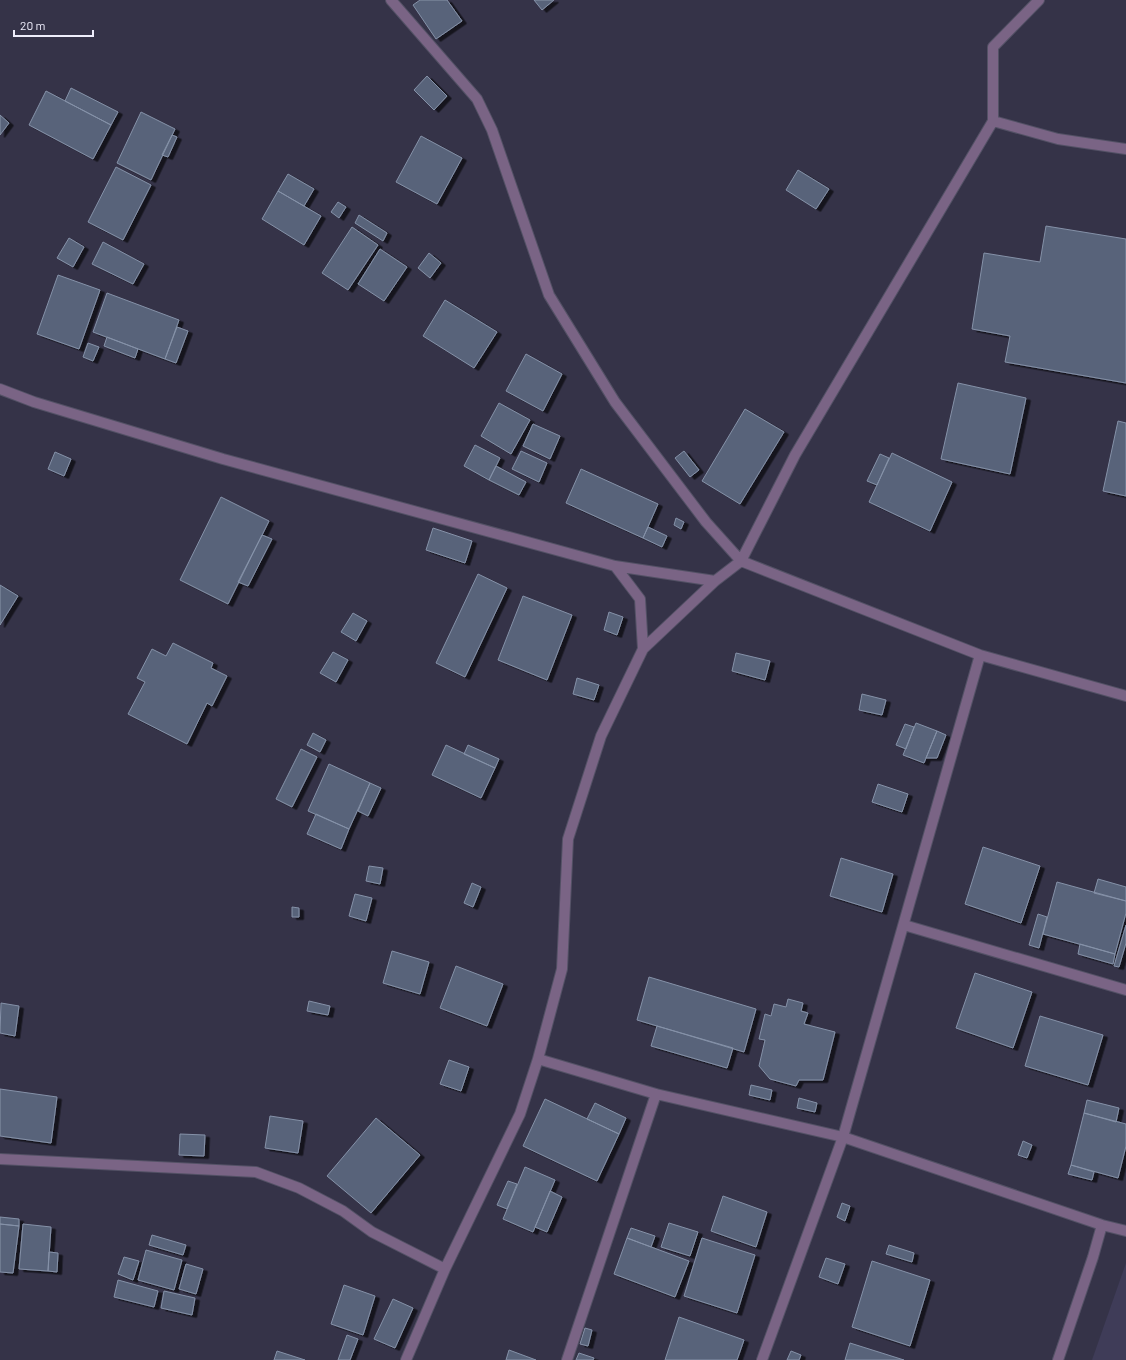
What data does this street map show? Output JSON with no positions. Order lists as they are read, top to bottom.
{
  "scale_bar": "20 m"
}
